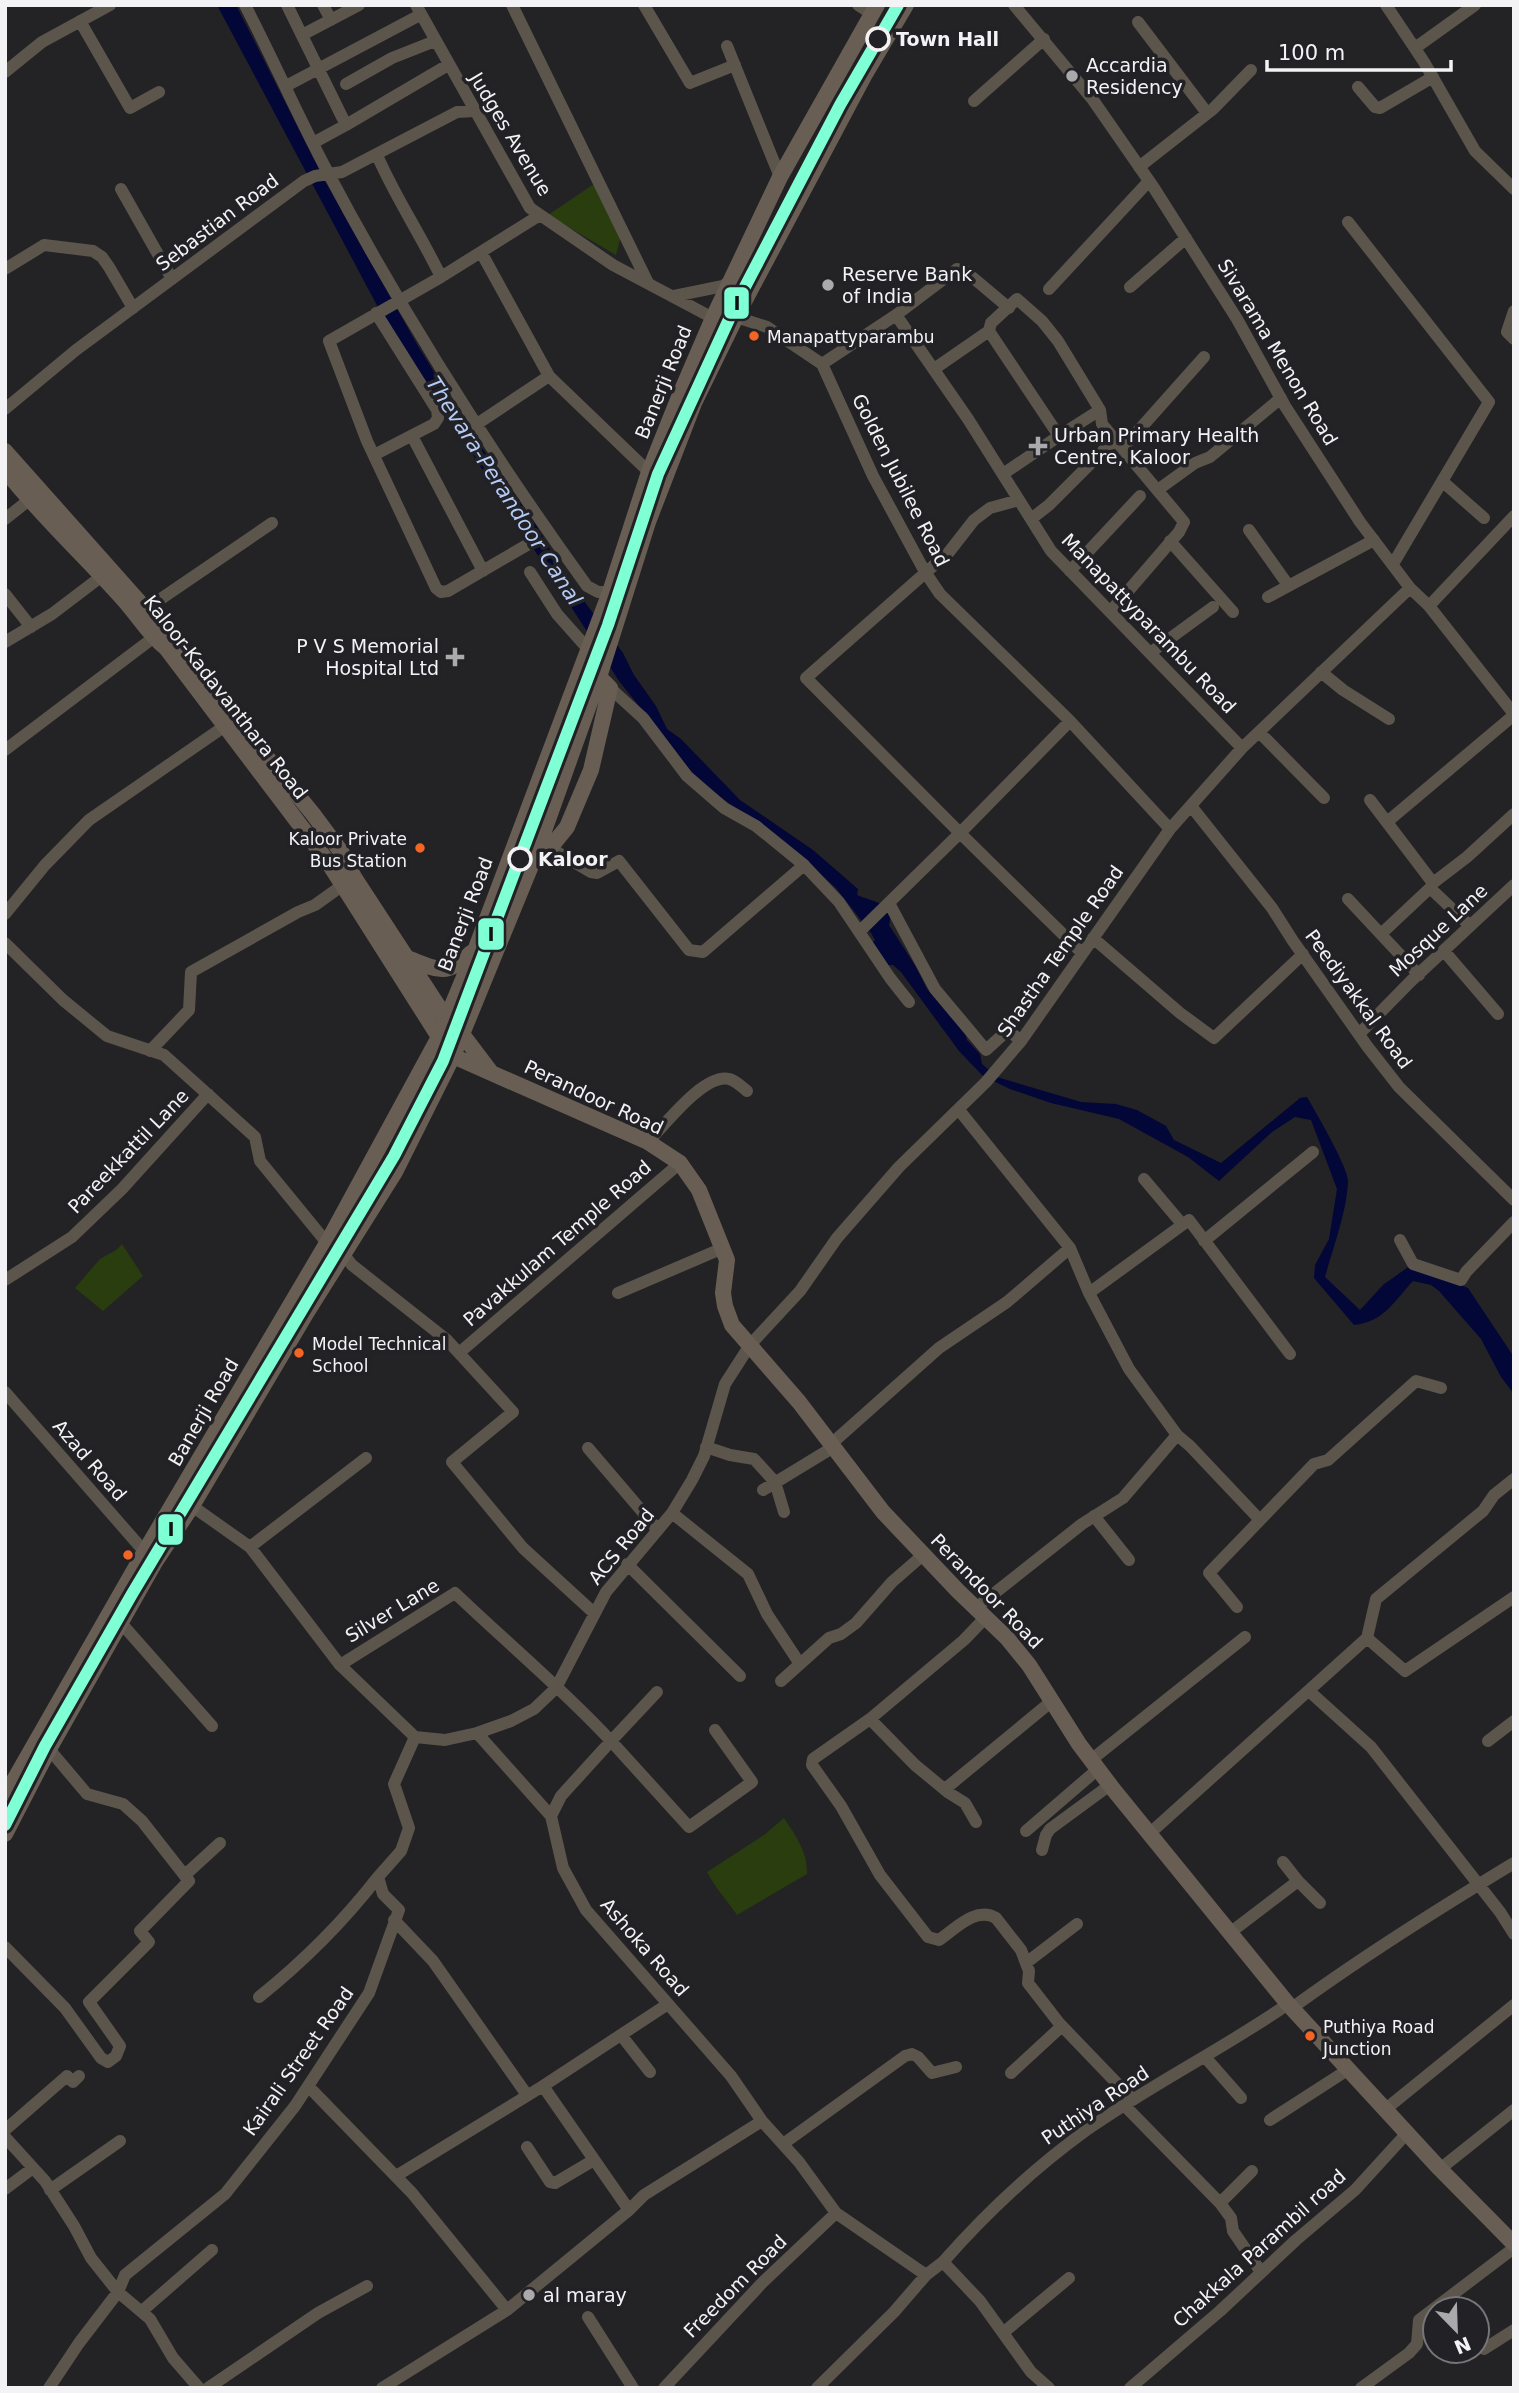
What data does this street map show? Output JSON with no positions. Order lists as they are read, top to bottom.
{
  "streets": {
    "main road": ["Banerji Road", "Kaloor-Kadavanthara Road", "Perandoor Road"],
    "street": [
      "Judges Avenue",
      "Sebastian Road",
      "Sivarama Menon Road",
      "Golden Jubilee Road",
      "Manapattyparambu Road",
      "Mosque Lane",
      "Shastha Temple Road",
      "Peediyakkal Road",
      "Pareekkattil Lane",
      "Pavakkulam Temple Road",
      "Azad Road",
      "ACS Road",
      "Silver Lane",
      "Ashoka Road",
      "Kairali Street Road",
      "Puthiya Road",
      "Chakkala Parambil road",
      "Freedom Road"
    ]
  },
  "crossings": [
    ["Judges Avenue", "Sebastian Road"],
    ["Judges Avenue", "Banerji Road"],
    ["Sivarama Menon Road", "Shastha Temple Road"],
    ["Banerji Road", "Kaloor-Kadavanthara Road"],
    ["Banerji Road", "Perandoor Road"],
    ["Banerji Road", "Azad Road"],
    ["Golden Jubilee Road", "Shastha Temple Road"],
    ["Manapattyparambu Road", "Shastha Temple Road"],
    ["Kaloor-Kadavanthara Road", "Perandoor Road"],
    ["Mosque Lane", "Peediyakkal Road"],
    ["Shastha Temple Road", "Peediyakkal Road"],
    ["Shastha Temple Road", "Perandoor Road"],
    ["Shastha Temple Road", "ACS Road"],
    ["Perandoor Road", "Pavakkulam Temple Road"],
    ["Perandoor Road", "ACS Road"],
    ["Perandoor Road", "Puthiya Road"],
    ["Perandoor Road", "Chakkala Parambil road"],
    ["ACS Road", "Silver Lane"],
    ["ACS Road", "Ashoka Road"],
    ["Ashoka Road", "Freedom Road"]
  ],
  "water": ["Thevara-Perandoor Canal"],
  "places": {
    "other": [
      "Town Hall",
      "Accardia Residency",
      "Reserve Bank of India",
      "Manapattyparambu",
      "Kaloor Private Bus Station",
      "Kaloor",
      "Model Technical School",
      "Puthiya Road Junction",
      "al maray"
    ],
    "health": ["Urban Primary Health Centre, Kaloor", "P V S Memorial Hospital Ltd"]
  },
  "lines": ["transit line I"],
  "scale_bar": "100 m",
  "north": "bottom right"
}
